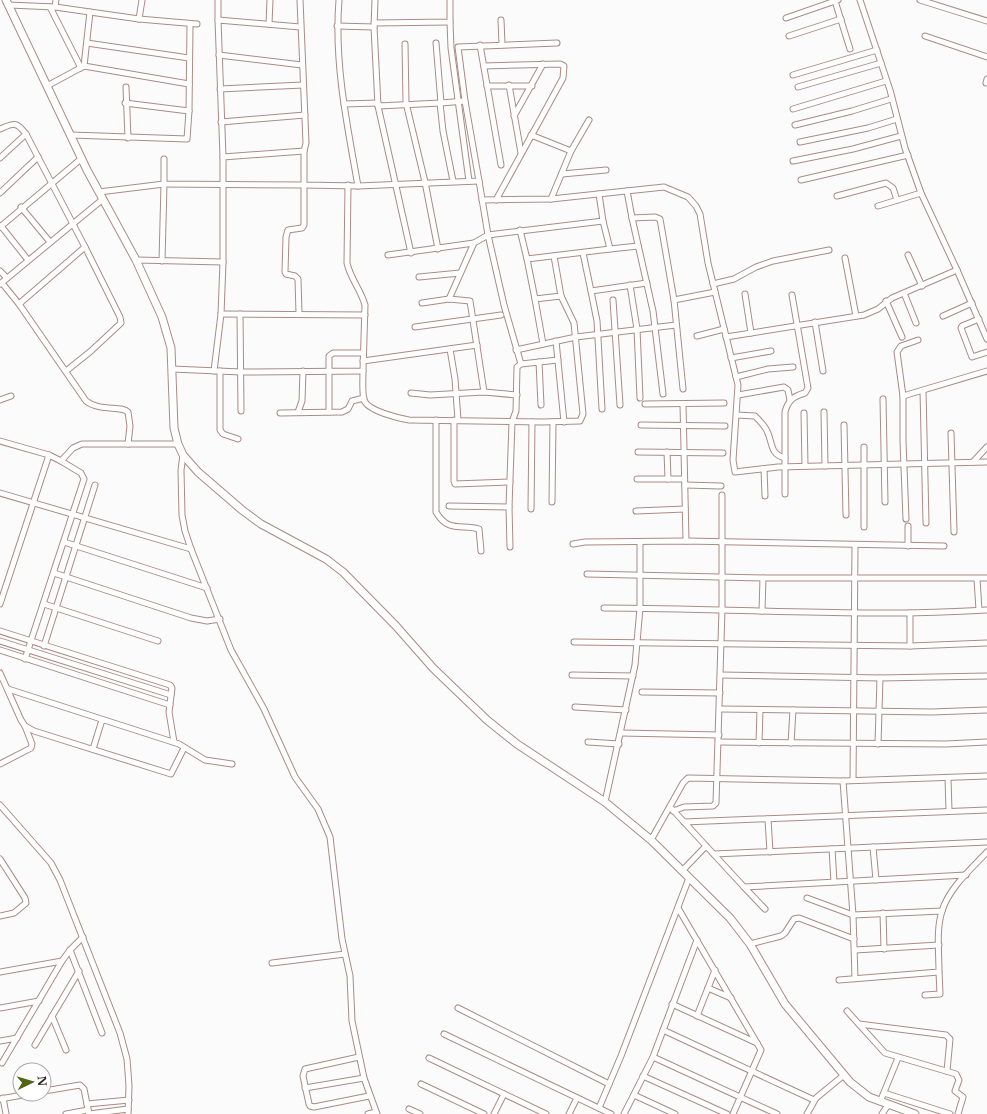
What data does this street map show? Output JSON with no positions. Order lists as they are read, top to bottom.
{
  "north": "right"
}
